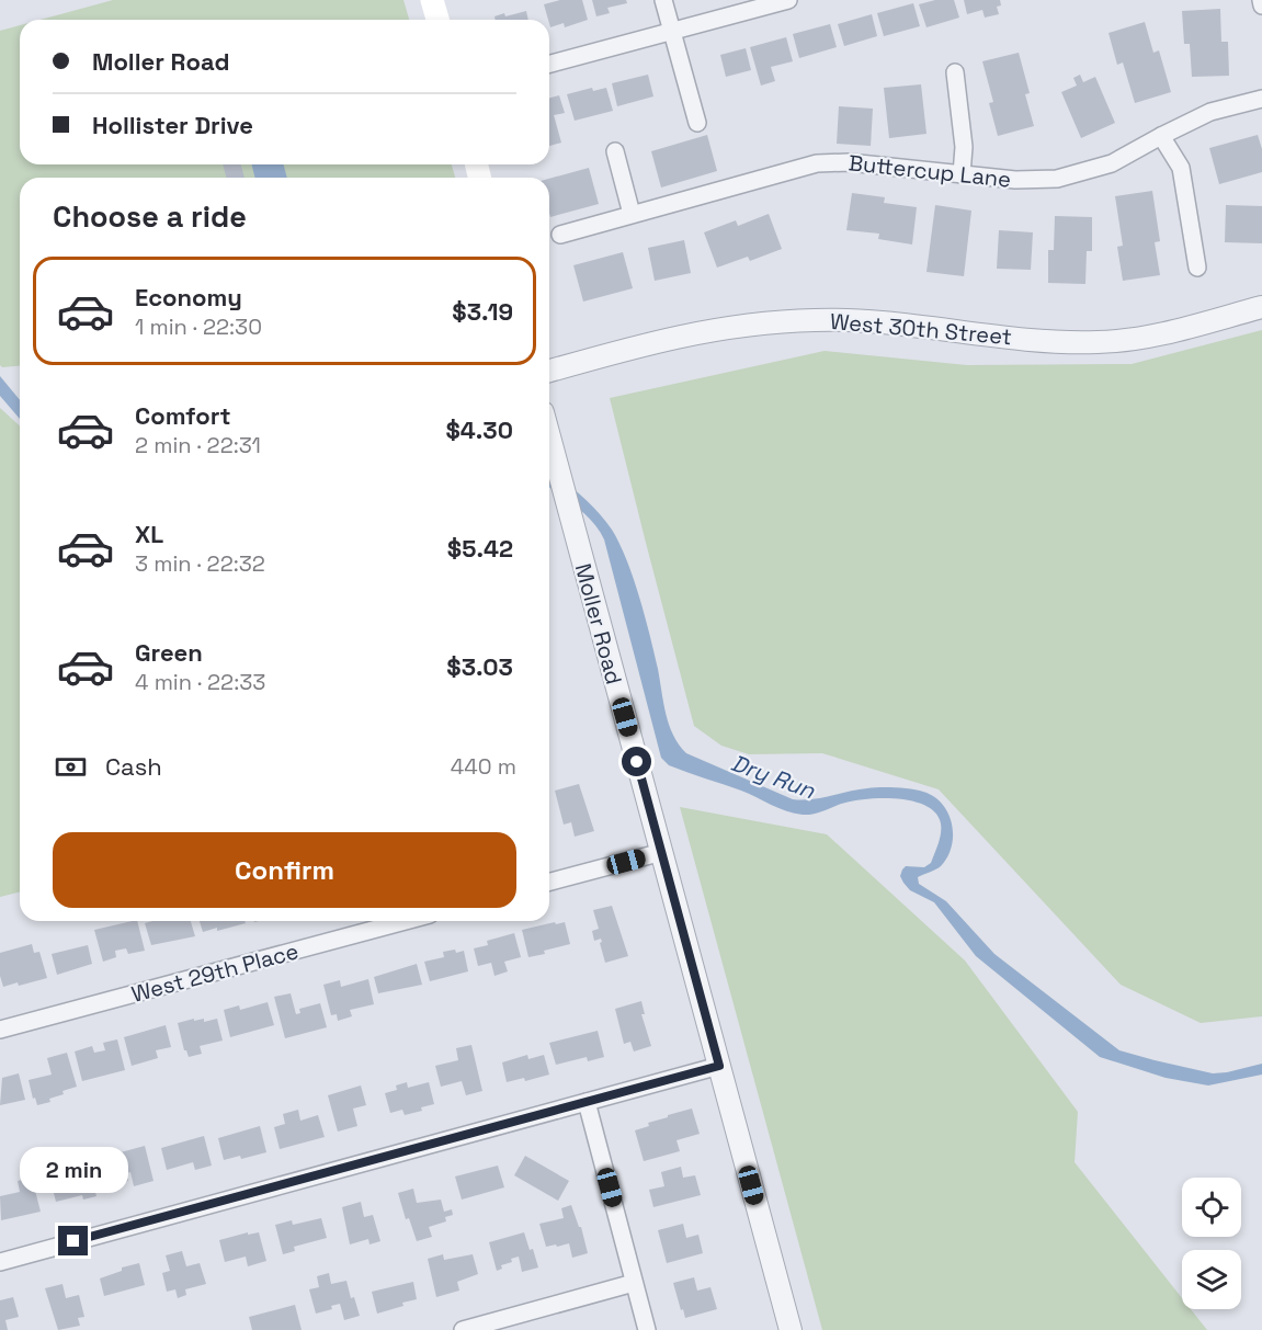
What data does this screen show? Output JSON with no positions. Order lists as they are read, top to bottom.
{
  "streets": {
    "street": [
      "Buttercup Lane",
      "West 30th Street",
      "Moller Road",
      "West 29th Place"
    ]
  },
  "water": ["Dry Run"],
  "page": {
    "banner": ["Moller Road", "Hollister Drive"],
    "heading": "Choose a ride",
    "list": [
      {
        "name": "Economy",
        "note": "1 min · 22:30",
        "value": "$3.19"
      },
      {
        "name": "Comfort",
        "note": "2 min · 22:31",
        "value": "$4.30"
      },
      {
        "name": "XL",
        "note": "3 min · 22:32",
        "value": "$5.42"
      },
      {
        "name": "Green",
        "note": "4 min · 22:33",
        "value": "$3.03"
      }
    ],
    "pay": ["Cash", "440 m"],
    "buttons": "Confirm",
    "bubble": "2 min"
  }
}
